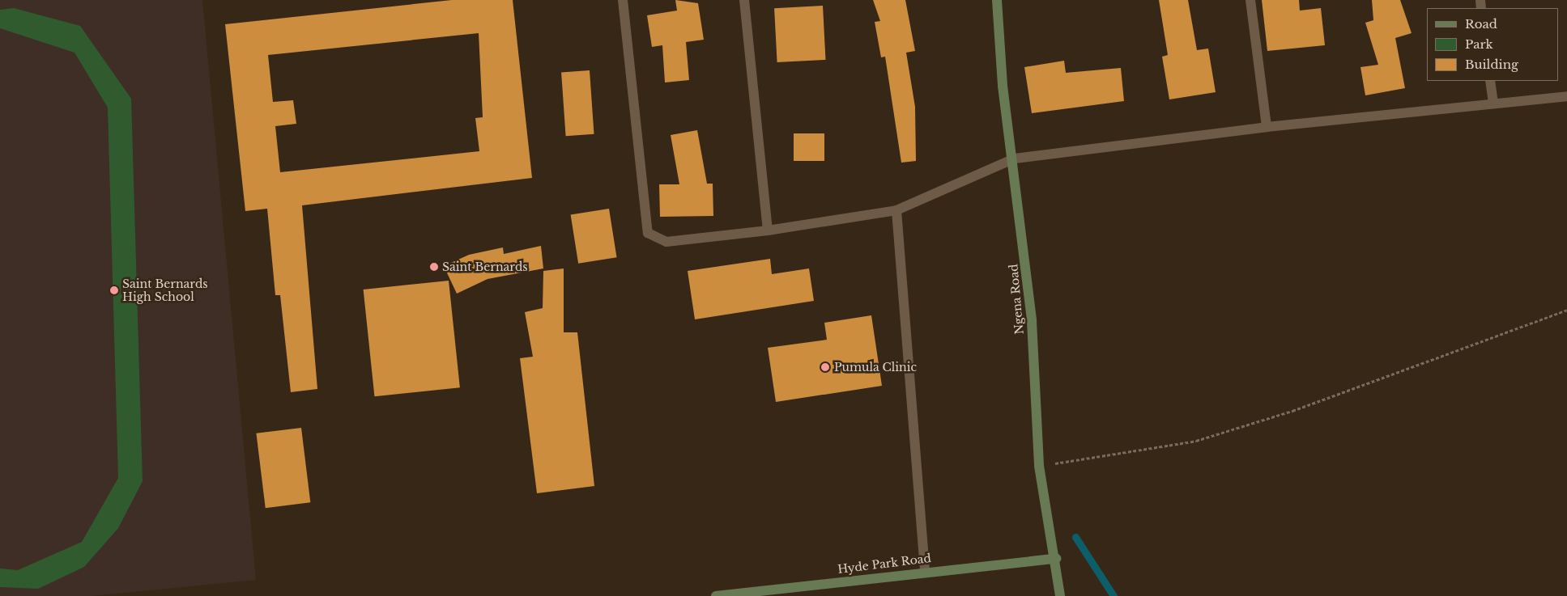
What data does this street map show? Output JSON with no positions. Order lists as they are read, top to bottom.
{
  "streets": {
    "street": ["Ngena Road", "Hyde Park Road"]
  },
  "crossings": [
    ["Ngena Road", "Hyde Park Road"]
  ],
  "places": ["Saint Bernards", "Saint Bernards High School", "Pumula Clinic"],
  "legend": ["Road", "Park", "Building"]
}
